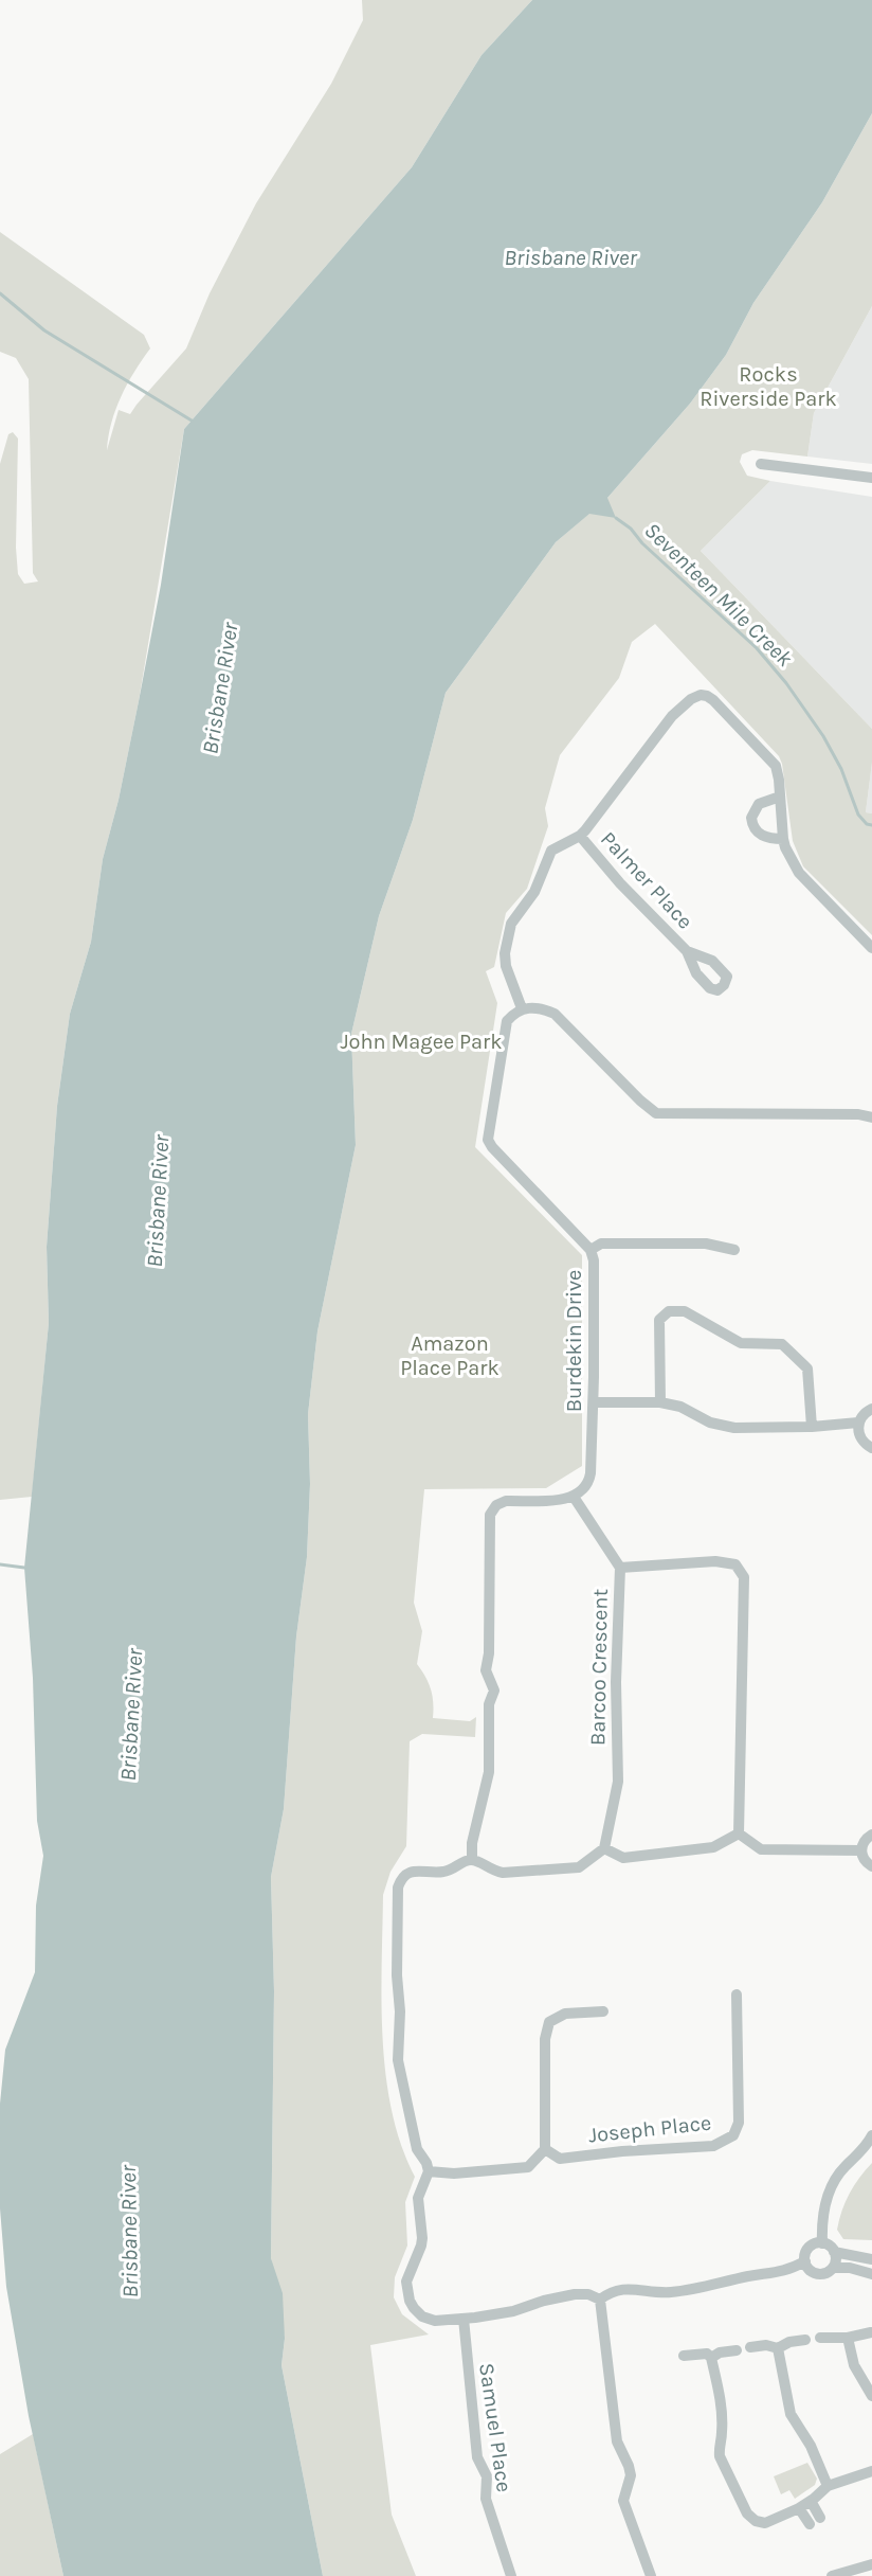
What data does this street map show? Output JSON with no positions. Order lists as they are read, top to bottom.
{
  "streets": {
    "street": [
      "Palmer Place",
      "Burdekin Drive",
      "Barcoo Crescent",
      "Joseph Place",
      "Samuel Place"
    ]
  },
  "water": ["Brisbane River", "Seventeen Mile Creek"],
  "parks": ["Rocks Riverside Park", "John Magee Park", "Amazon Place Park"]
}
